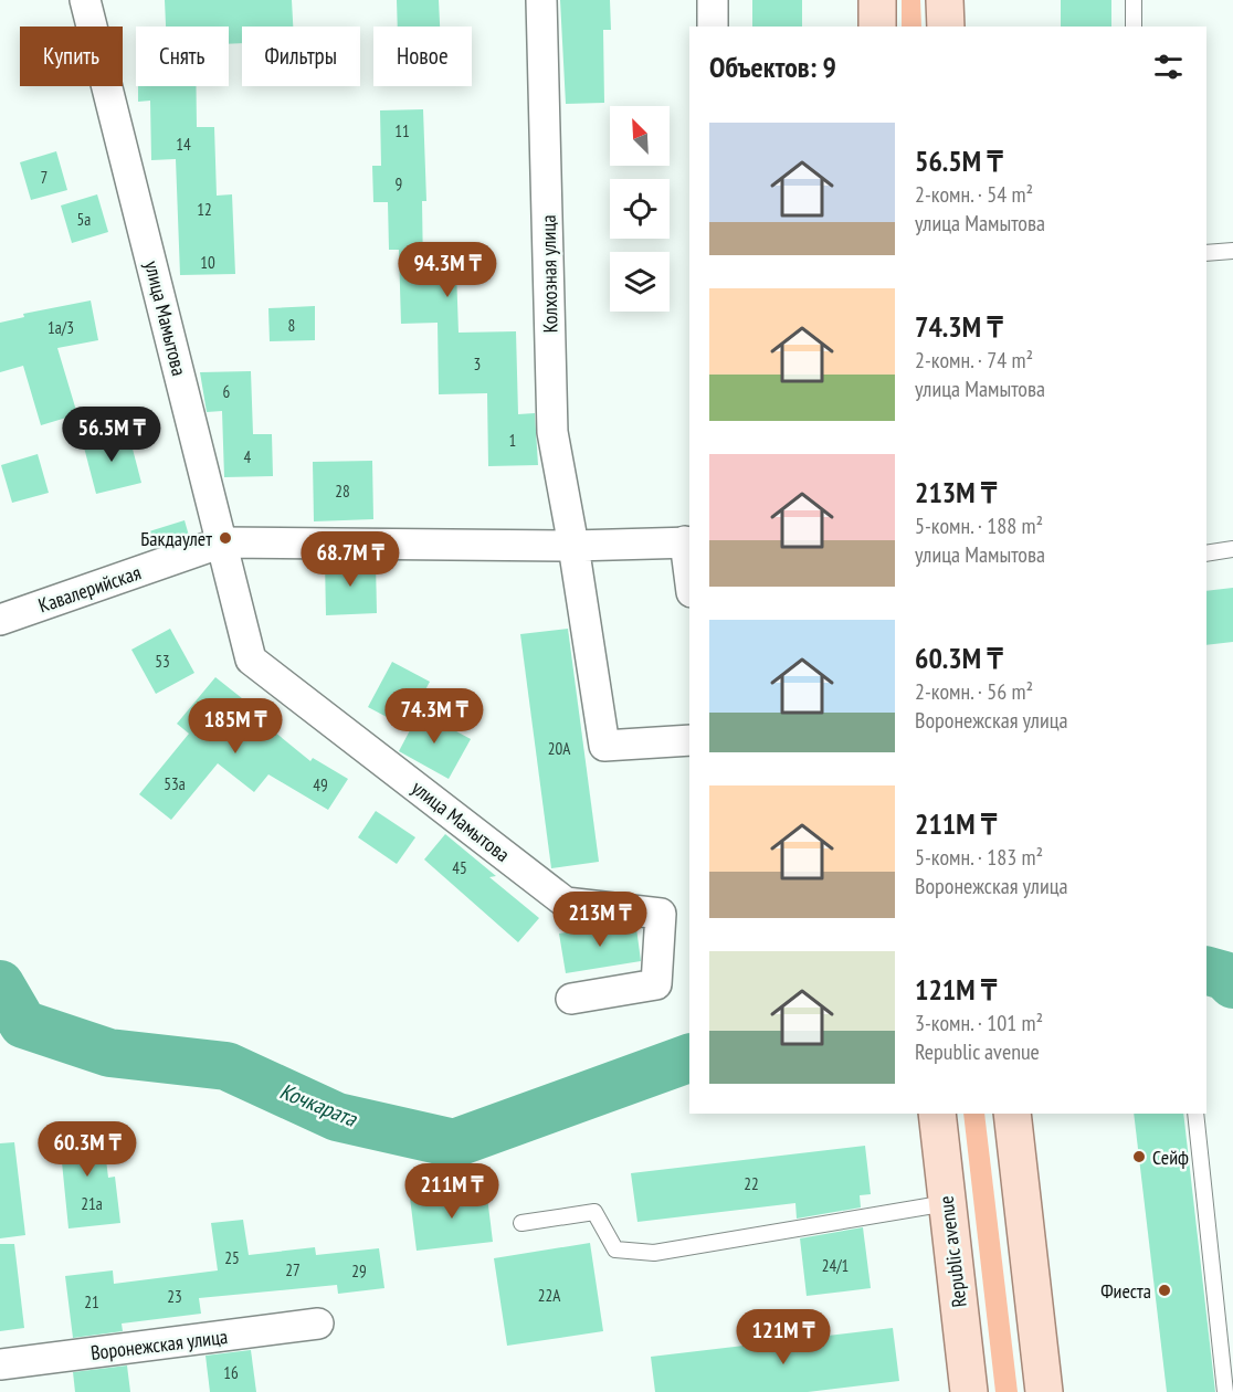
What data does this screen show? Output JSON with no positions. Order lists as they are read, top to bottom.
{
  "streets": {
    "main road": ["Republic avenue"],
    "street": [
      "Колхозная улица",
      "улица Мамытова",
      "Кавалерийская",
      "Воронежская улица"
    ]
  },
  "crossings": [
    ["Колхозная улица", "Кавалерийская"],
    ["улица Мамытова", "Кавалерийская"]
  ],
  "water": ["Кочкарата"],
  "places": ["Бакдаулет", "Сейф", "Фиеста"],
  "house_numbers": [
    "11",
    "14",
    "7",
    "9",
    "12",
    "5а",
    "10",
    "8",
    "1а/3",
    "3",
    "6",
    "1",
    "4",
    "28",
    "53",
    "20А",
    "53а",
    "49",
    "45",
    "22",
    "21а",
    "25",
    "24/1",
    "27",
    "29",
    "22А",
    "23",
    "21",
    "16"
  ],
  "north": "top left",
  "page": {
    "chip": [
      "Купить",
      "Снять",
      "Фильтры",
      "Новое"
    ],
    "heading": "Объектов: 9",
    "list": [
      {
        "name": "56.5M ₸",
        "note": "2-комн. · 54 m² · улица Мамытова"
      },
      {
        "name": "74.3M ₸",
        "note": "2-комн. · 74 m² · улица Мамытова"
      },
      {
        "name": "213M ₸",
        "note": "5-комн. · 188 m² · улица Мамытова"
      },
      {
        "name": "60.3M ₸",
        "note": "2-комн. · 56 m² · Воронежская улица"
      },
      {
        "name": "211M ₸",
        "note": "5-комн. · 183 m² · Воронежская улица"
      },
      {
        "name": "121M ₸",
        "note": "3-комн. · 101 m² · Republic avenue"
      }
    ],
    "price": [
      "94.3M ₸",
      "56.5M ₸",
      "68.7M ₸",
      "74.3M ₸",
      "185M ₸",
      "213M ₸",
      "60.3M ₸",
      "211M ₸",
      "121M ₸"
    ]
  }
}
